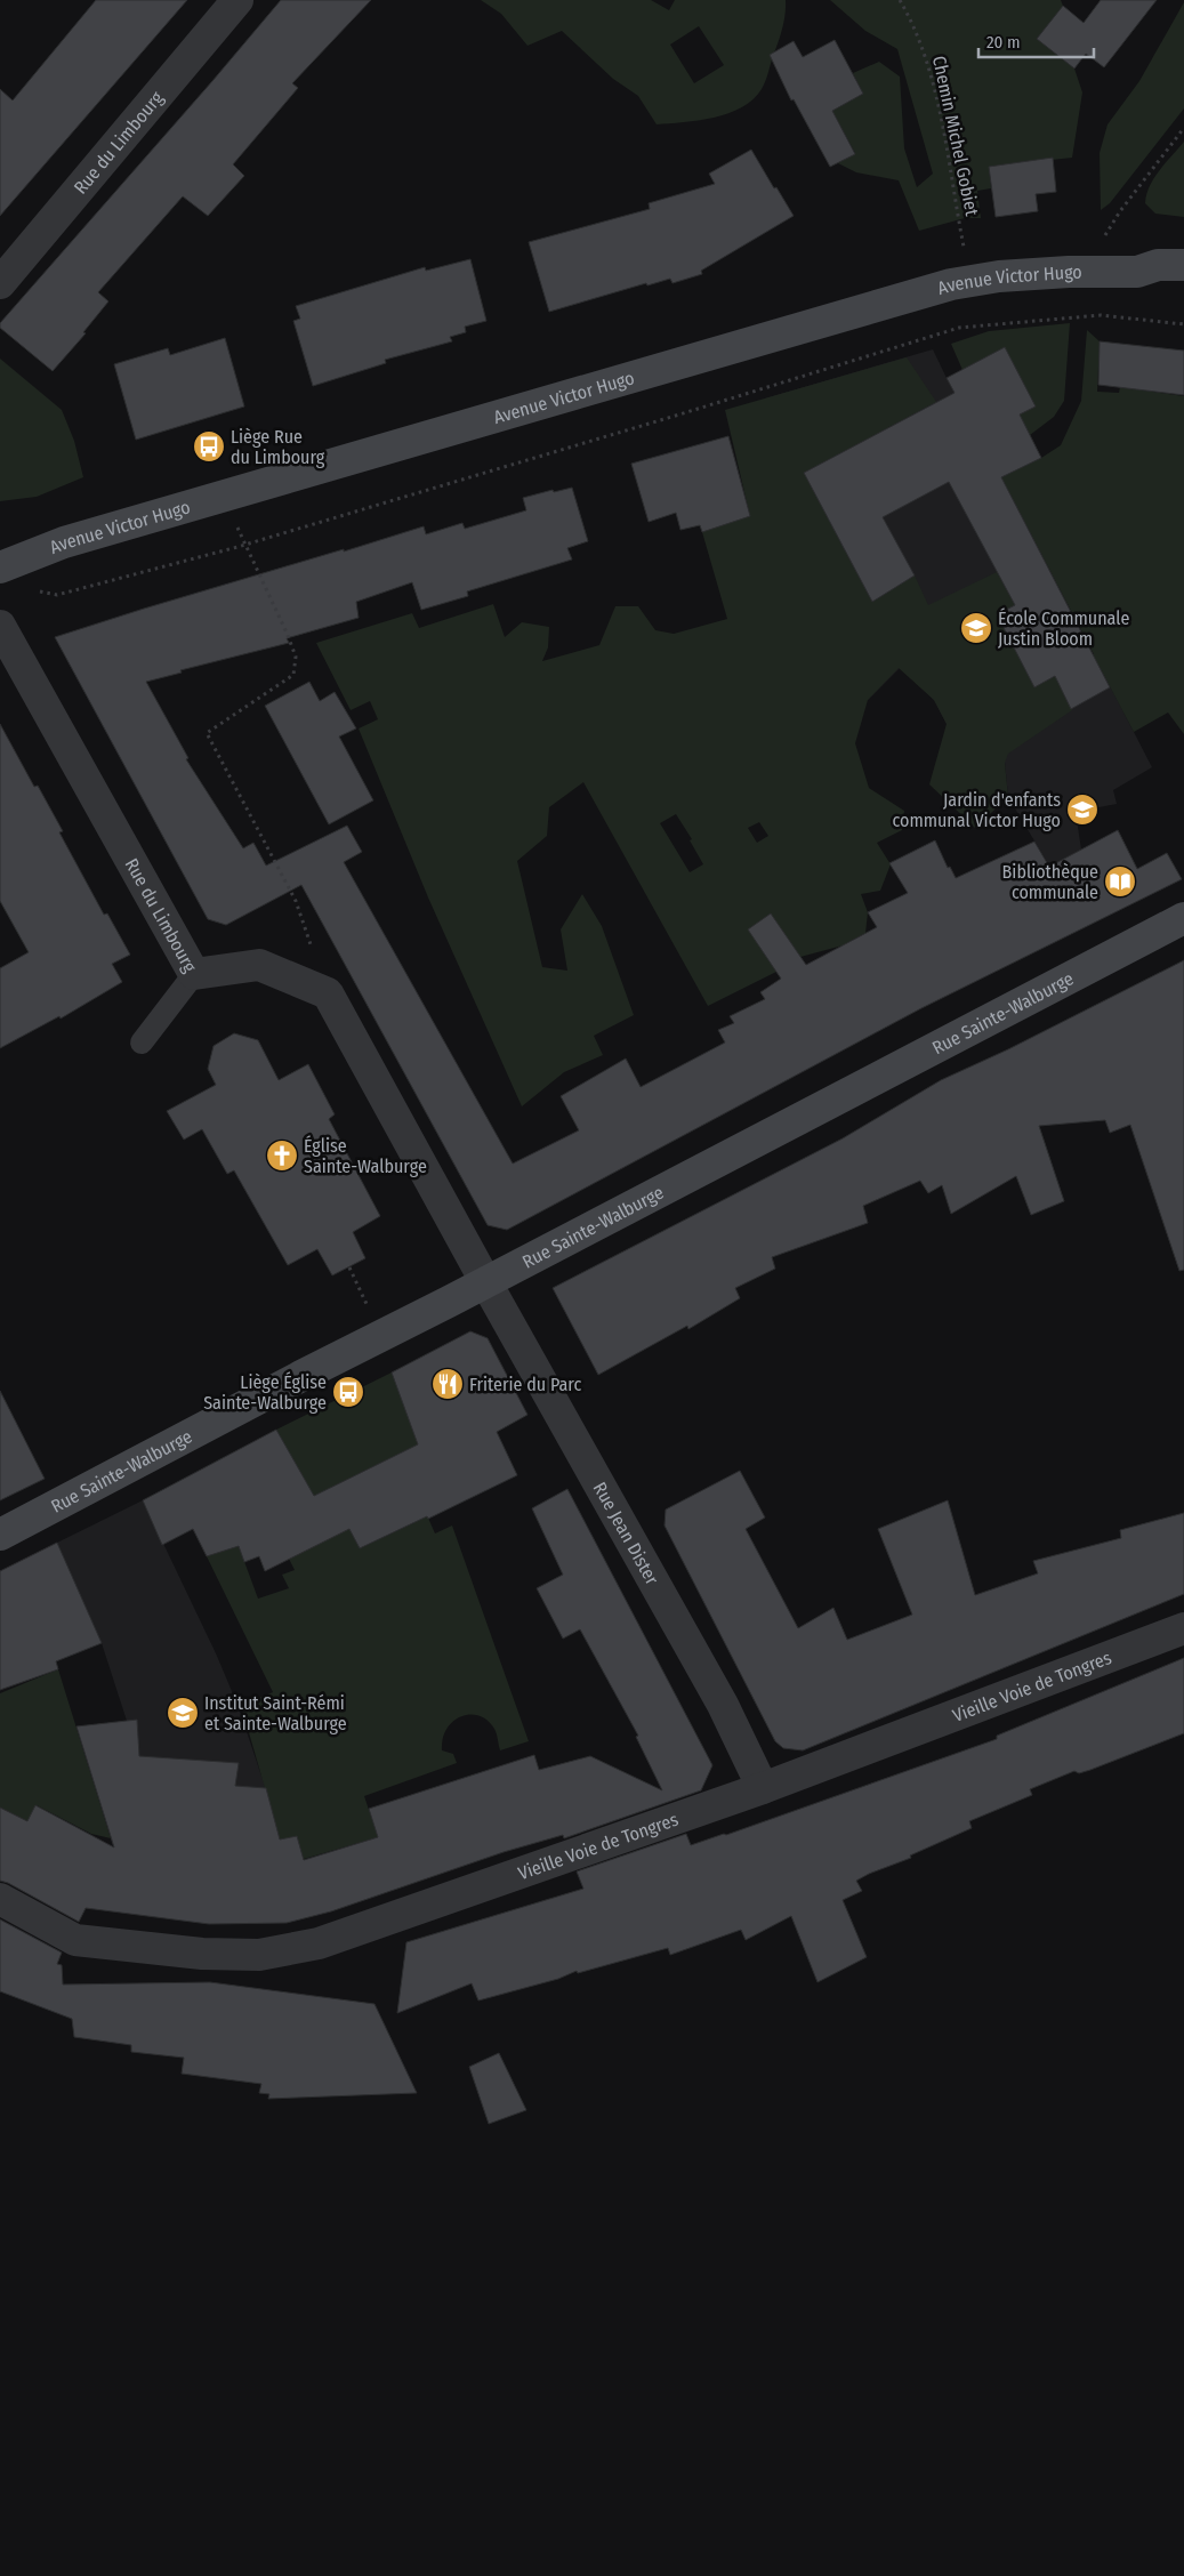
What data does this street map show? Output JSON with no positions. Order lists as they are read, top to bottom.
{
  "streets": {
    "street": [
      "Rue du Limbourg",
      "Avenue Victor Hugo",
      "Rue Sainte-Walburge",
      "Rue Jean Dister",
      "Vieille Voie de Tongres"
    ],
    "path": ["Chemin Michel Gobiet"]
  },
  "crossings": [
    ["Chemin Michel Gobiet", "Avenue Victor Hugo"],
    ["Rue du Limbourg", "Rue Sainte-Walburge"],
    ["Rue du Limbourg", "Rue Jean Dister"],
    ["Rue Sainte-Walburge", "Rue Jean Dister"],
    ["Rue Jean Dister", "Vieille Voie de Tongres"]
  ],
  "places": {
    "bus stop": ["Liège Rue du Limbourg", "Liège Église Sainte-Walburge"],
    "school or university": ["École Communale Justin Bloom", "Jardin d'enfants communal Victor Hugo", "Institut Saint-Rémi et Sainte-Walburge"],
    "library": ["Bibliothèque communale"],
    "church": ["Église Sainte-Walburge"],
    "restaurant": ["Friterie du Parc"]
  },
  "scale_bar": "20 m"
}
